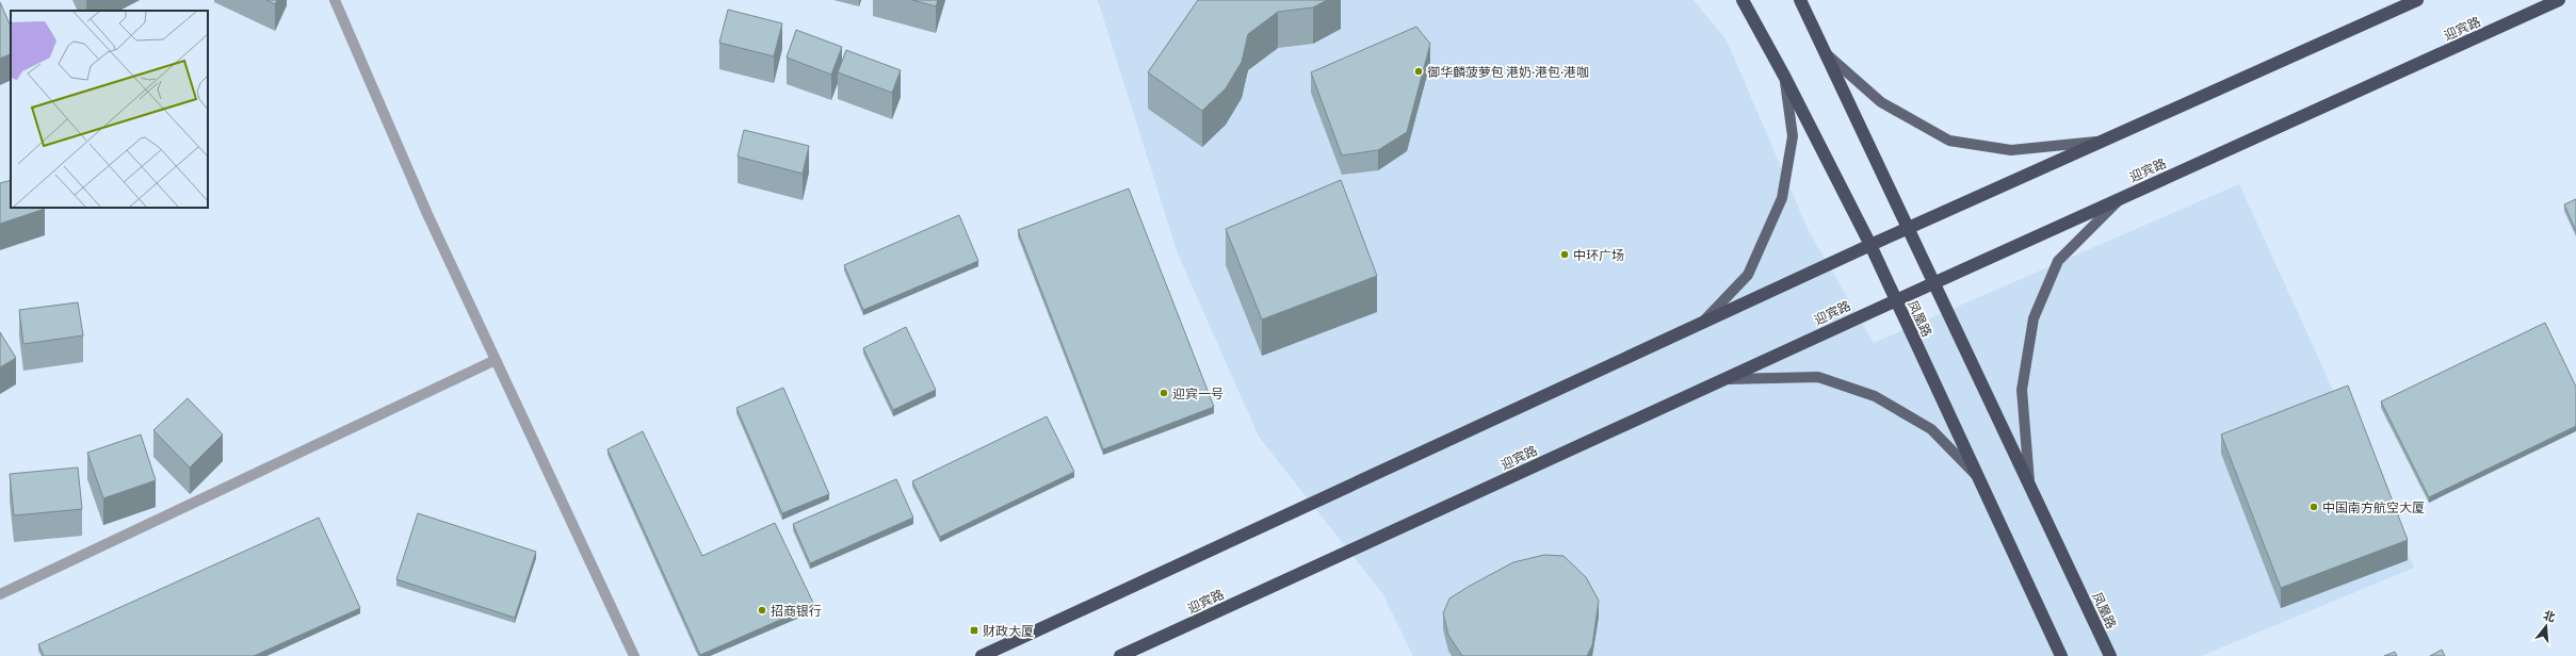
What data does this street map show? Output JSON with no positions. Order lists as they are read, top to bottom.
{
  "streets": {
    "highway": ["迎宾路", "凤凰路"]
  },
  "crossings": [
    ["迎宾路", "凤凰路"]
  ],
  "places": {
    "other": [
      "御华麟菠萝包 港奶·港包·港咖",
      "中环广场",
      "迎宾一号",
      "中国南方航空大厦",
      "招商银行"
    ],
    "transit": ["财政大厦"]
  },
  "north": "top"
}
